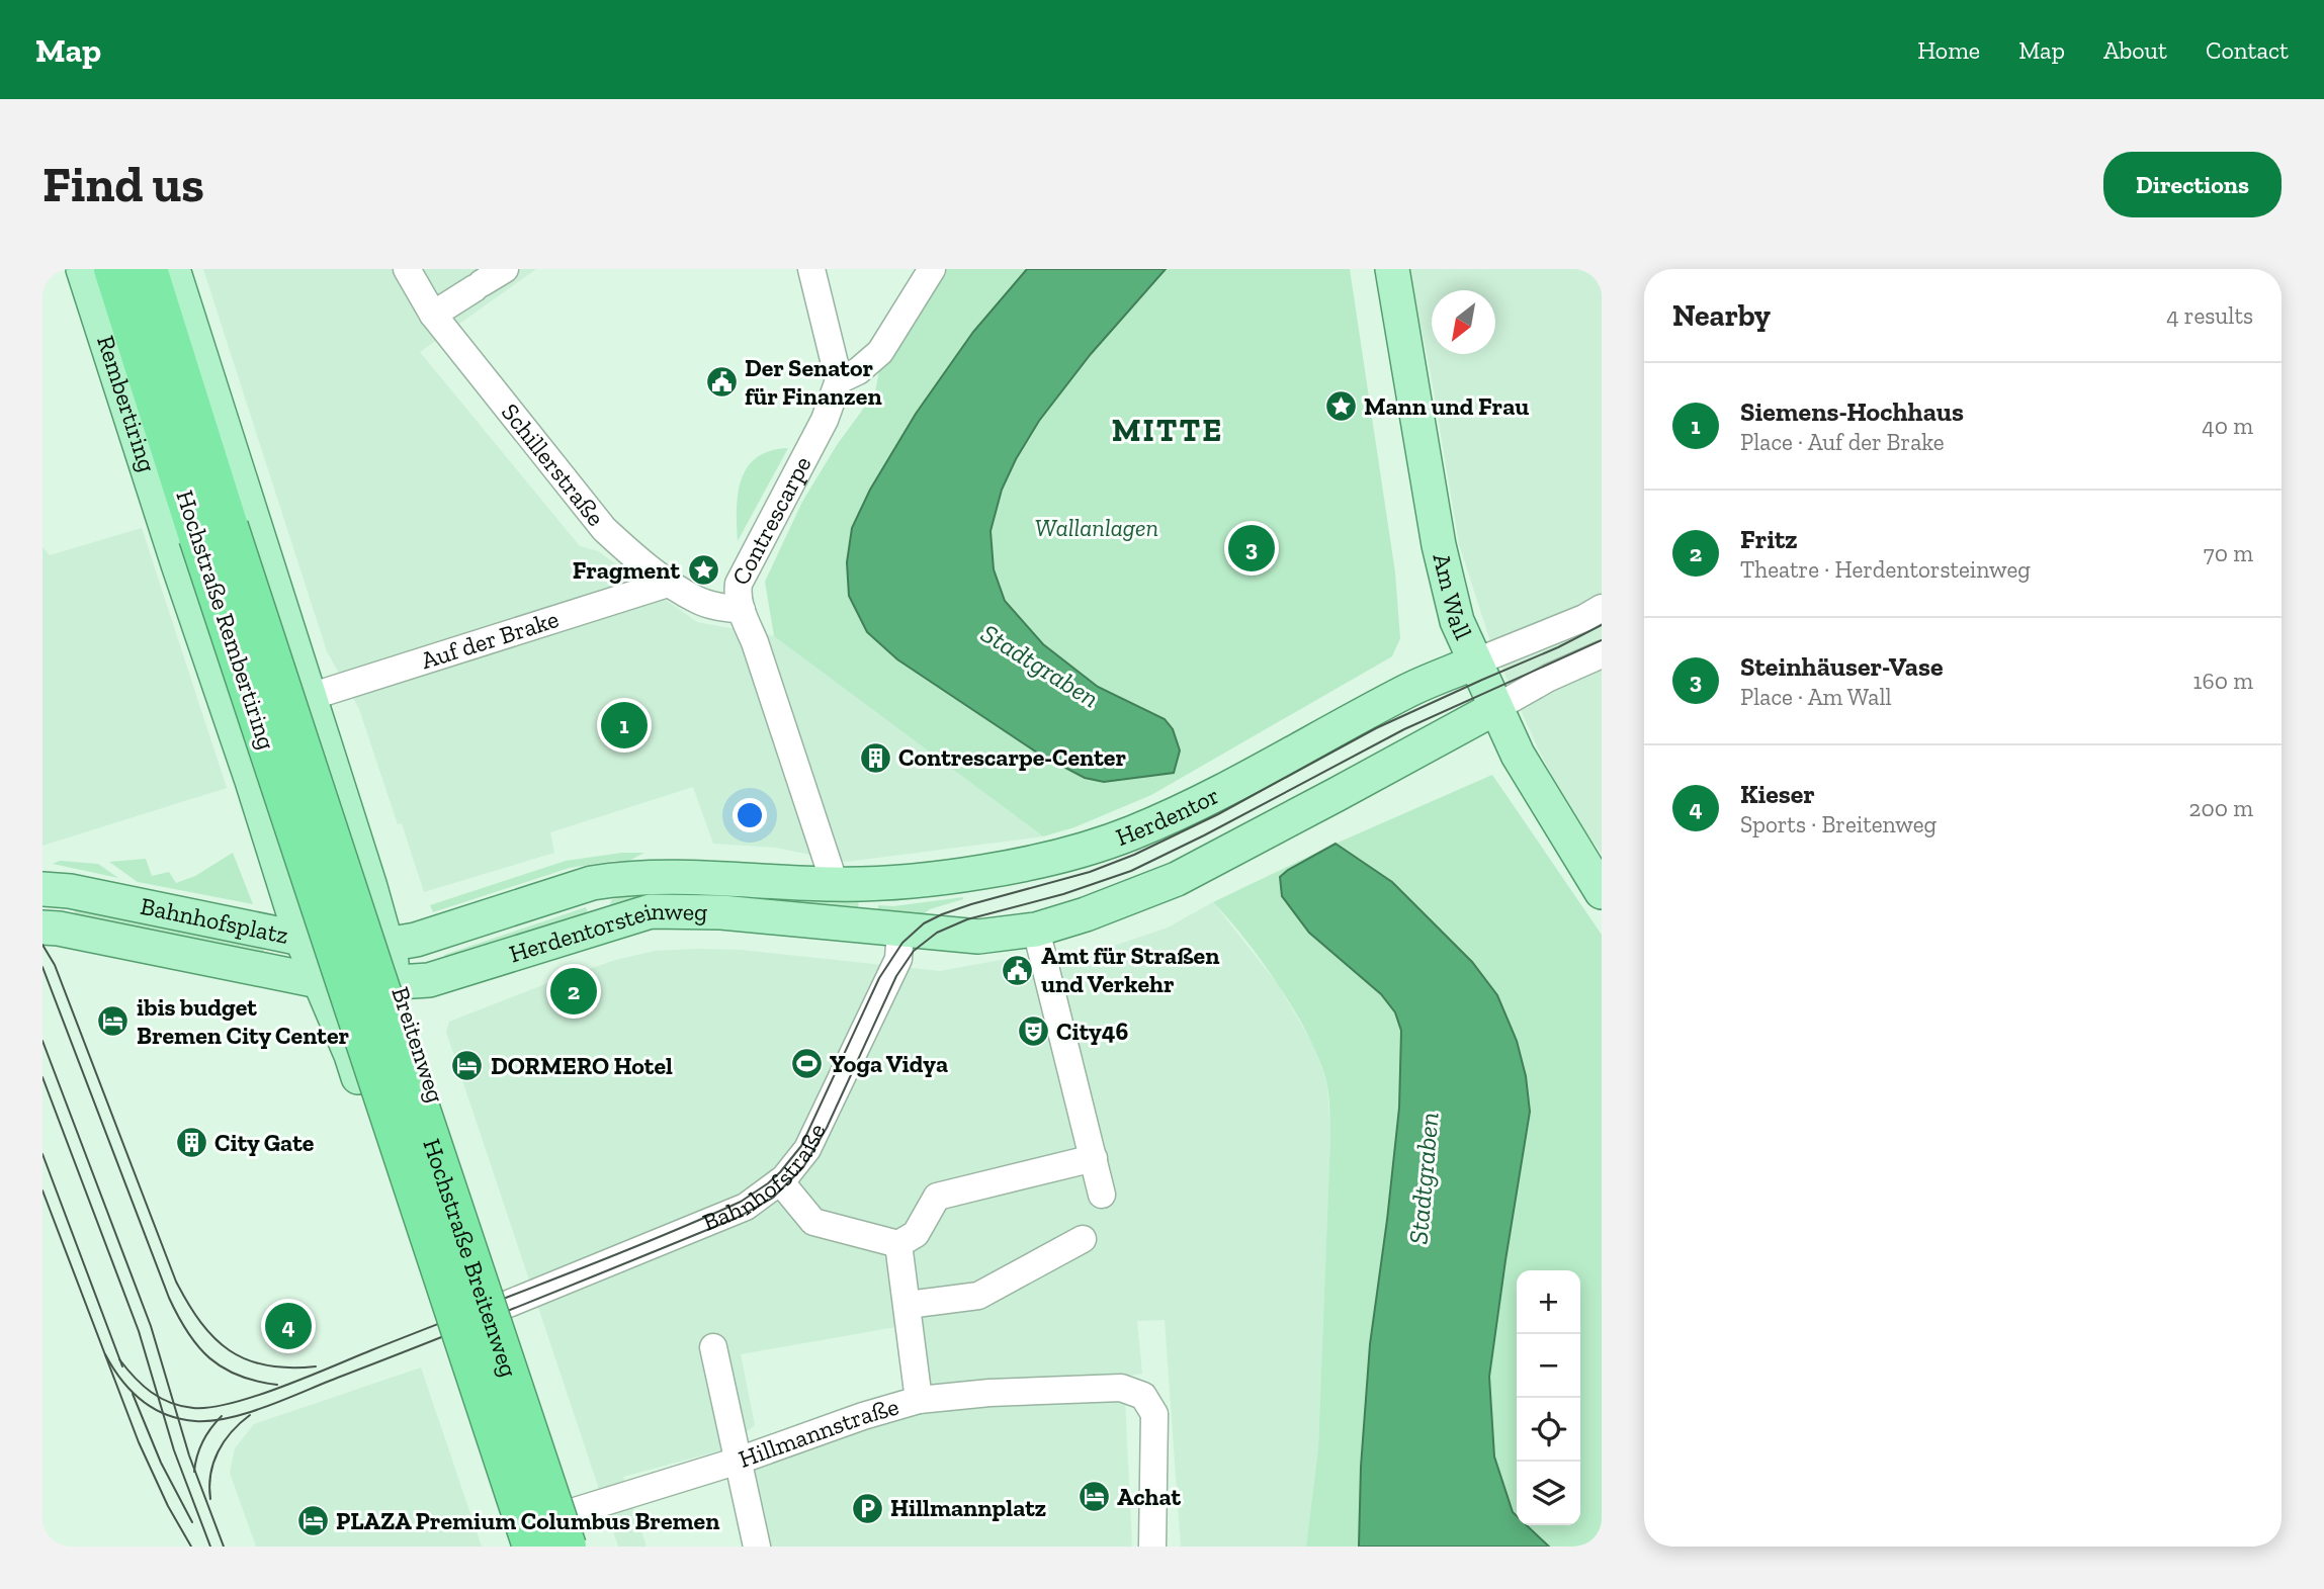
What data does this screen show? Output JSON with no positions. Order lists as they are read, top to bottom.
{
  "streets": {
    "highway": ["Hochstraße Rembertiring", "Hochstraße Breitenweg"],
    "main road": [
      "Rembertiring",
      "Am Wall",
      "Herdentor",
      "Bahnhofsplatz",
      "Herdentorsteinweg",
      "Breitenweg"
    ],
    "street": [
      "Schillerstraße",
      "Contrescarpe",
      "Auf der Brake",
      "Bahnhofstraße",
      "Hillmannstraße"
    ]
  },
  "crossings": [
    ["Rembertiring", "Hochstraße Rembertiring"],
    ["Rembertiring", "Bahnhofsplatz"],
    ["Rembertiring", "Herdentorsteinweg"],
    ["Rembertiring", "Breitenweg"],
    ["Rembertiring", "Hochstraße Breitenweg"],
    ["Schillerstraße", "Contrescarpe"],
    ["Schillerstraße", "Auf der Brake"],
    ["Contrescarpe", "Herdentor"],
    ["Contrescarpe", "Herdentorsteinweg"],
    ["Am Wall", "Herdentor"],
    ["Hochstraße Rembertiring", "Bahnhofsplatz"],
    ["Hochstraße Rembertiring", "Herdentorsteinweg"],
    ["Hochstraße Rembertiring", "Breitenweg"],
    ["Hochstraße Rembertiring", "Hochstraße Breitenweg"],
    ["Herdentor", "Herdentorsteinweg"],
    ["Bahnhofsplatz", "Herdentorsteinweg"],
    ["Bahnhofsplatz", "Breitenweg"],
    ["Bahnhofsplatz", "Hochstraße Breitenweg"],
    ["Herdentorsteinweg", "Breitenweg"],
    ["Herdentorsteinweg", "Bahnhofstraße"],
    ["Herdentorsteinweg", "Hochstraße Breitenweg"],
    ["Breitenweg", "Bahnhofstraße"],
    ["Breitenweg", "Hochstraße Breitenweg"],
    ["Breitenweg", "Hillmannstraße"],
    ["Hochstraße Breitenweg", "Hillmannstraße"]
  ],
  "districts": ["MITTE"],
  "water": ["Stadtgraben"],
  "parks": ["Wallanlagen"],
  "places": {
    "public building": ["Der Senator für Finanzen", "Amt für Straßen und Verkehr"],
    "place": ["Mann und Frau", "Fragment"],
    "building": ["Contrescarpe-Center", "City Gate"],
    "hotel": [
      "ibis budget Bremen City Center",
      "DORMERO Hotel",
      "Achat",
      "PLAZA Premium Columbus Bremen"
    ],
    "theatre": ["City46"],
    "sports": ["Yoga Vidya"],
    "parking": ["Hillmannplatz"]
  },
  "north": "bottom left",
  "page": {
    "header": "Map",
    "nav": [
      "Home",
      "Map",
      "About",
      "Contact"
    ],
    "buttons": "Directions",
    "title": "Find us",
    "heading": ["Nearby", "4 results"],
    "list": [
      {
        "mark": "1",
        "name": "Siemens-Hochhaus",
        "note": "Place · Auf der Brake",
        "value": "40 m"
      },
      {
        "mark": "2",
        "name": "Fritz",
        "note": "Theatre · Herdentorsteinweg",
        "value": "70 m"
      },
      {
        "mark": "3",
        "name": "Steinhäuser-Vase",
        "note": "Place · Am Wall",
        "value": "160 m"
      },
      {
        "mark": "4",
        "name": "Kieser",
        "note": "Sports · Breitenweg",
        "value": "200 m"
      }
    ],
    "pins": [
      "3",
      "1",
      "2",
      "4"
    ],
    "map_buttons": ["+", "−"]
  }
}
